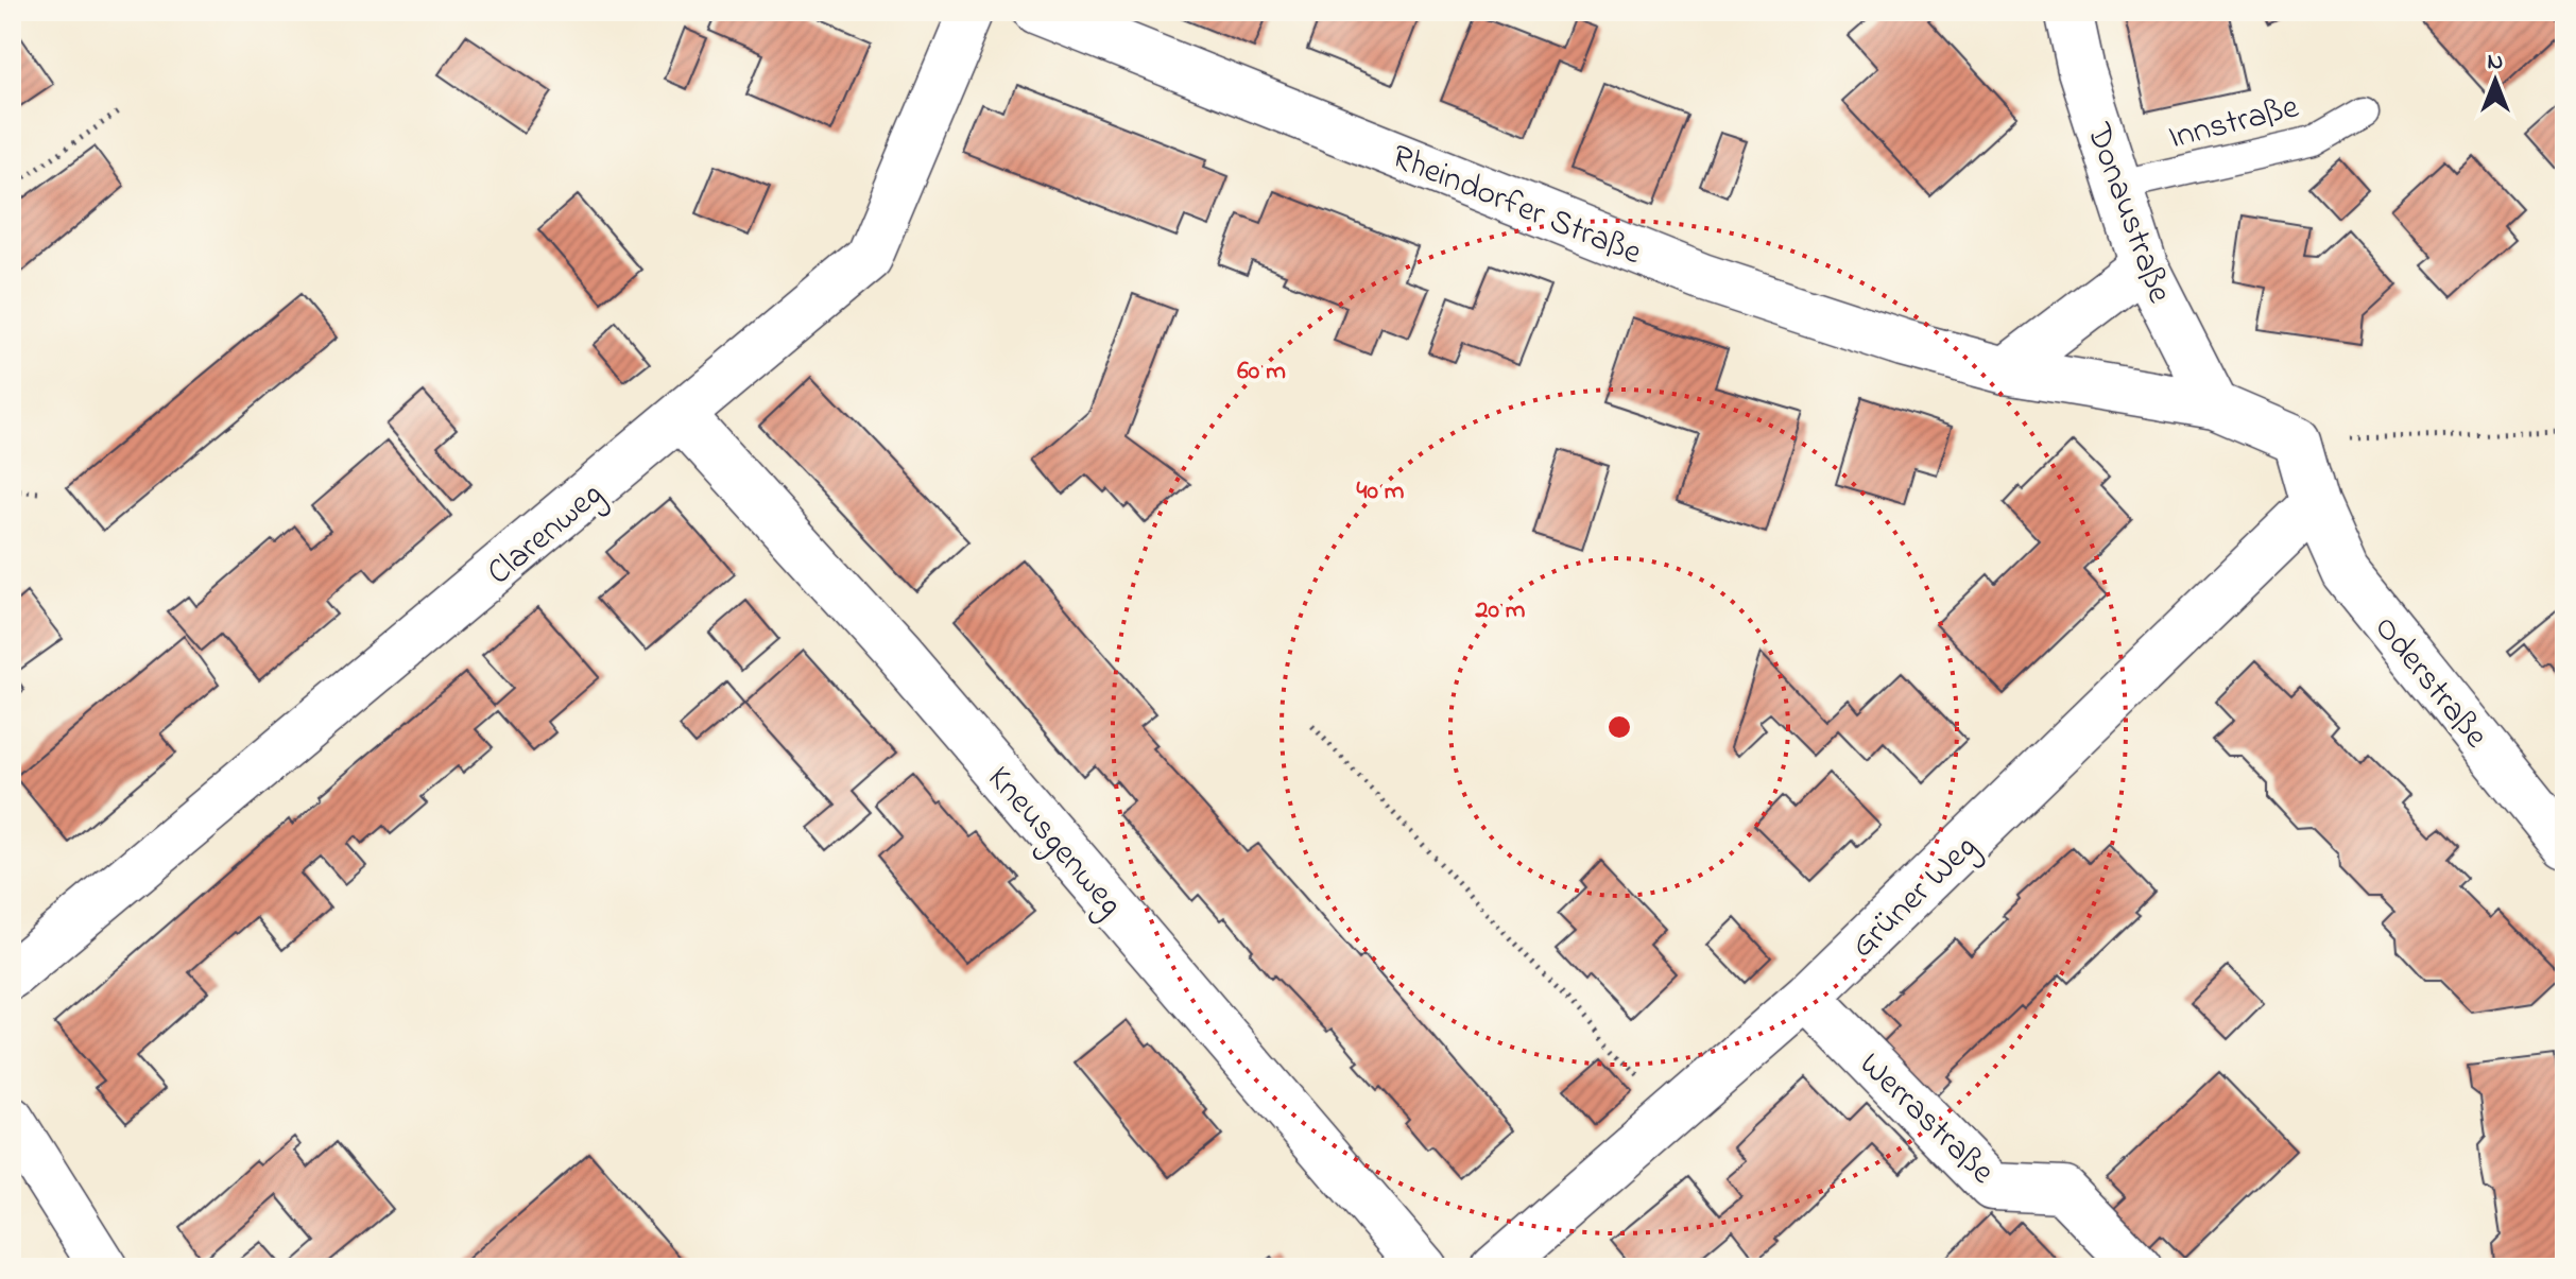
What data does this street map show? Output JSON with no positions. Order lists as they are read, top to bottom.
{
  "streets": {
    "street": [
      "Rheindorfer Straße",
      "Donaustraße",
      "Clarenweg",
      "Oderstraße",
      "Kneusgenweg",
      "Grüner Weg",
      "Werrastraße"
    ],
    "lane": ["Innstraße"]
  },
  "crossings": [
    ["Innstraße", "Donaustraße"],
    ["Rheindorfer Straße", "Donaustraße"],
    ["Clarenweg", "Kneusgenweg"],
    ["Oderstraße", "Grüner Weg"],
    ["Grüner Weg", "Werrastraße"]
  ],
  "north": "top",
  "rings": ["60 m", "40 m", "20 m"]
}
